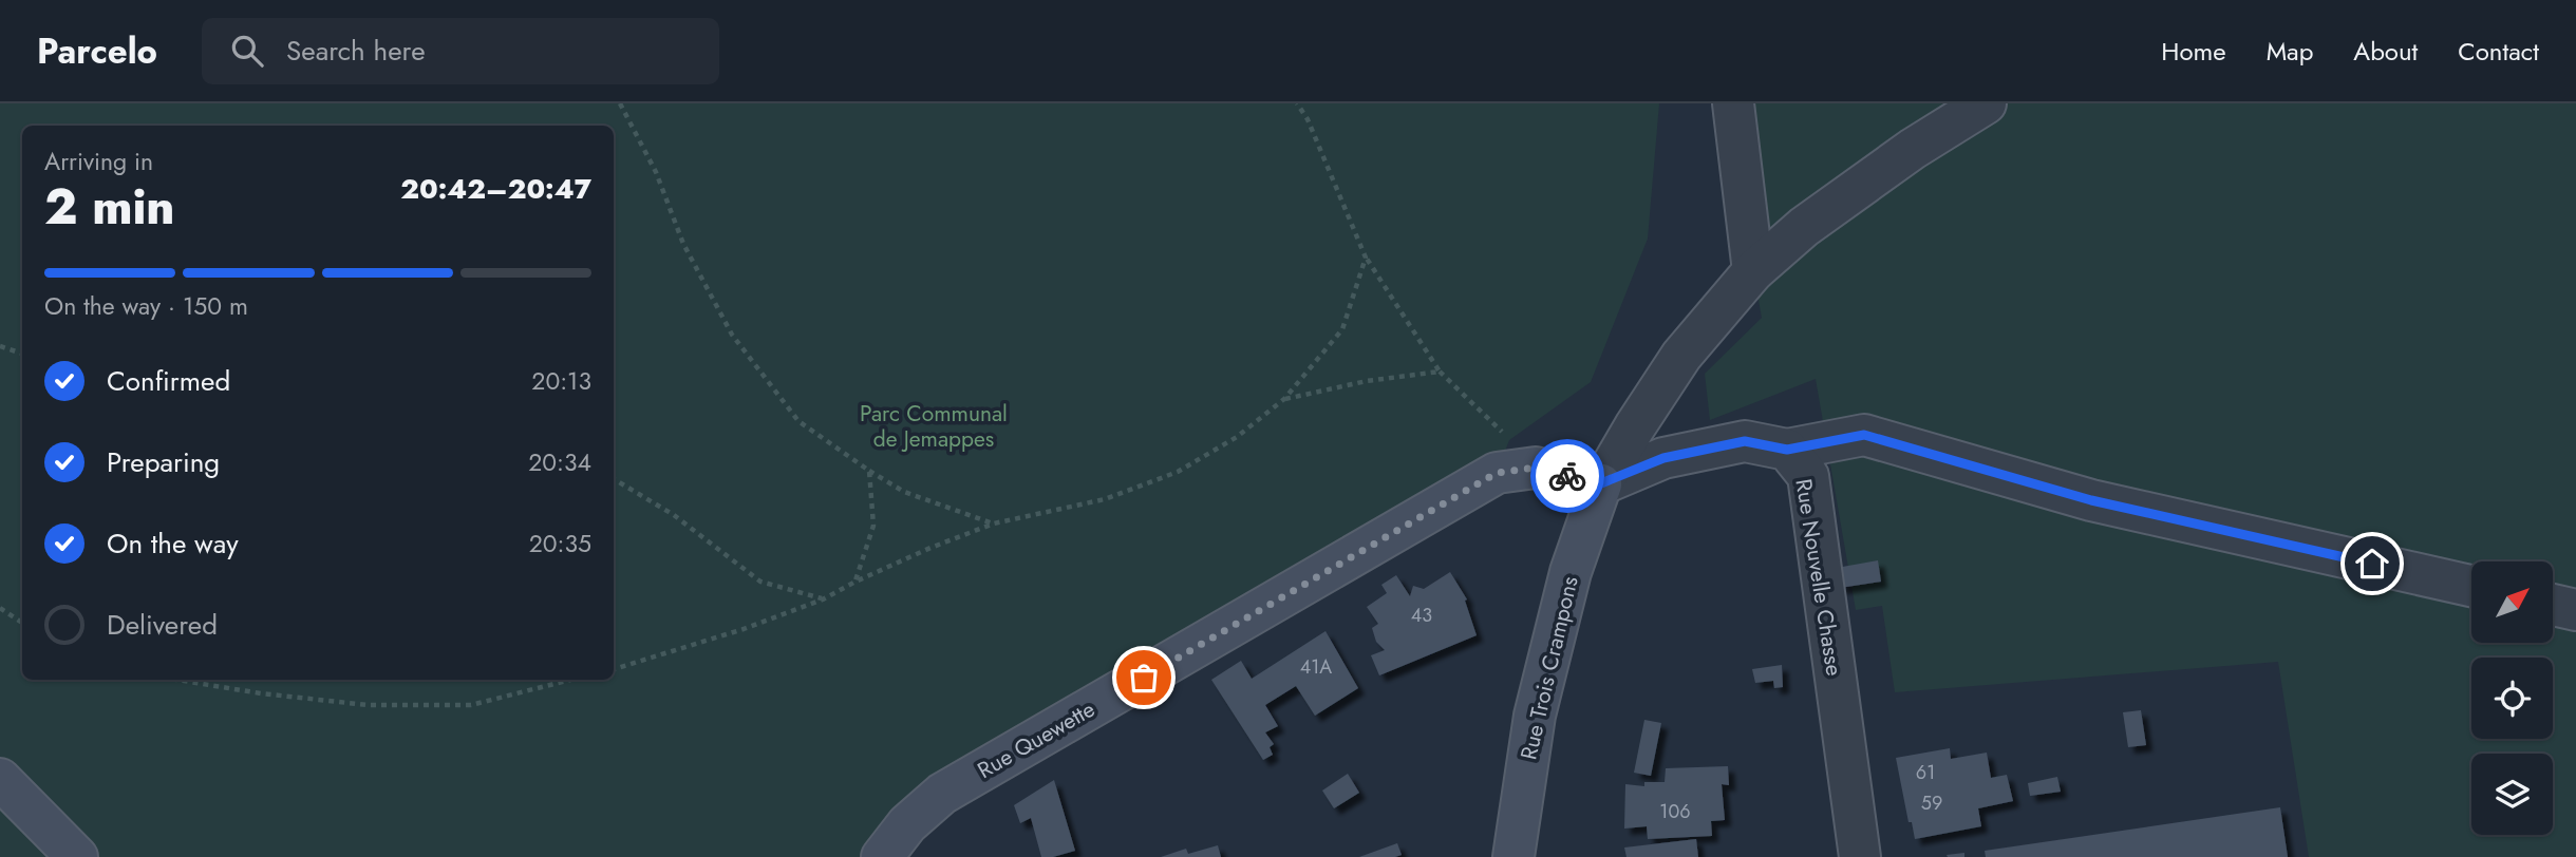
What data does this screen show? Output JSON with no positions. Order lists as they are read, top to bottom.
{
  "streets": {
    "street": ["Rue Nouvelle Chasse", "Rue Trois Crampons", "Rue Quewette"]
  },
  "crossings": [
    ["Rue Nouvelle Chasse", "Rue Trois Crampons"],
    ["Rue Nouvelle Chasse", "Rue Quewette"],
    ["Rue Trois Crampons", "Rue Quewette"]
  ],
  "parks": ["Parc Communal de Jemappes"],
  "house_numbers": [
    "43",
    "41A",
    "61",
    "59",
    "106"
  ],
  "north": "top right",
  "page": {
    "header": "Parcelo",
    "search": "Search here",
    "nav": [
      "Home",
      "Map",
      "About",
      "Contact"
    ],
    "heading": ["2 min", "Arriving in", "20:42–20:47"],
    "bar": "On the way · 150 m",
    "list": [
      ["Confirmed", "20:13"],
      ["Preparing", "20:34"],
      ["On the way", "20:35"],
      "Delivered"
    ]
  }
}
